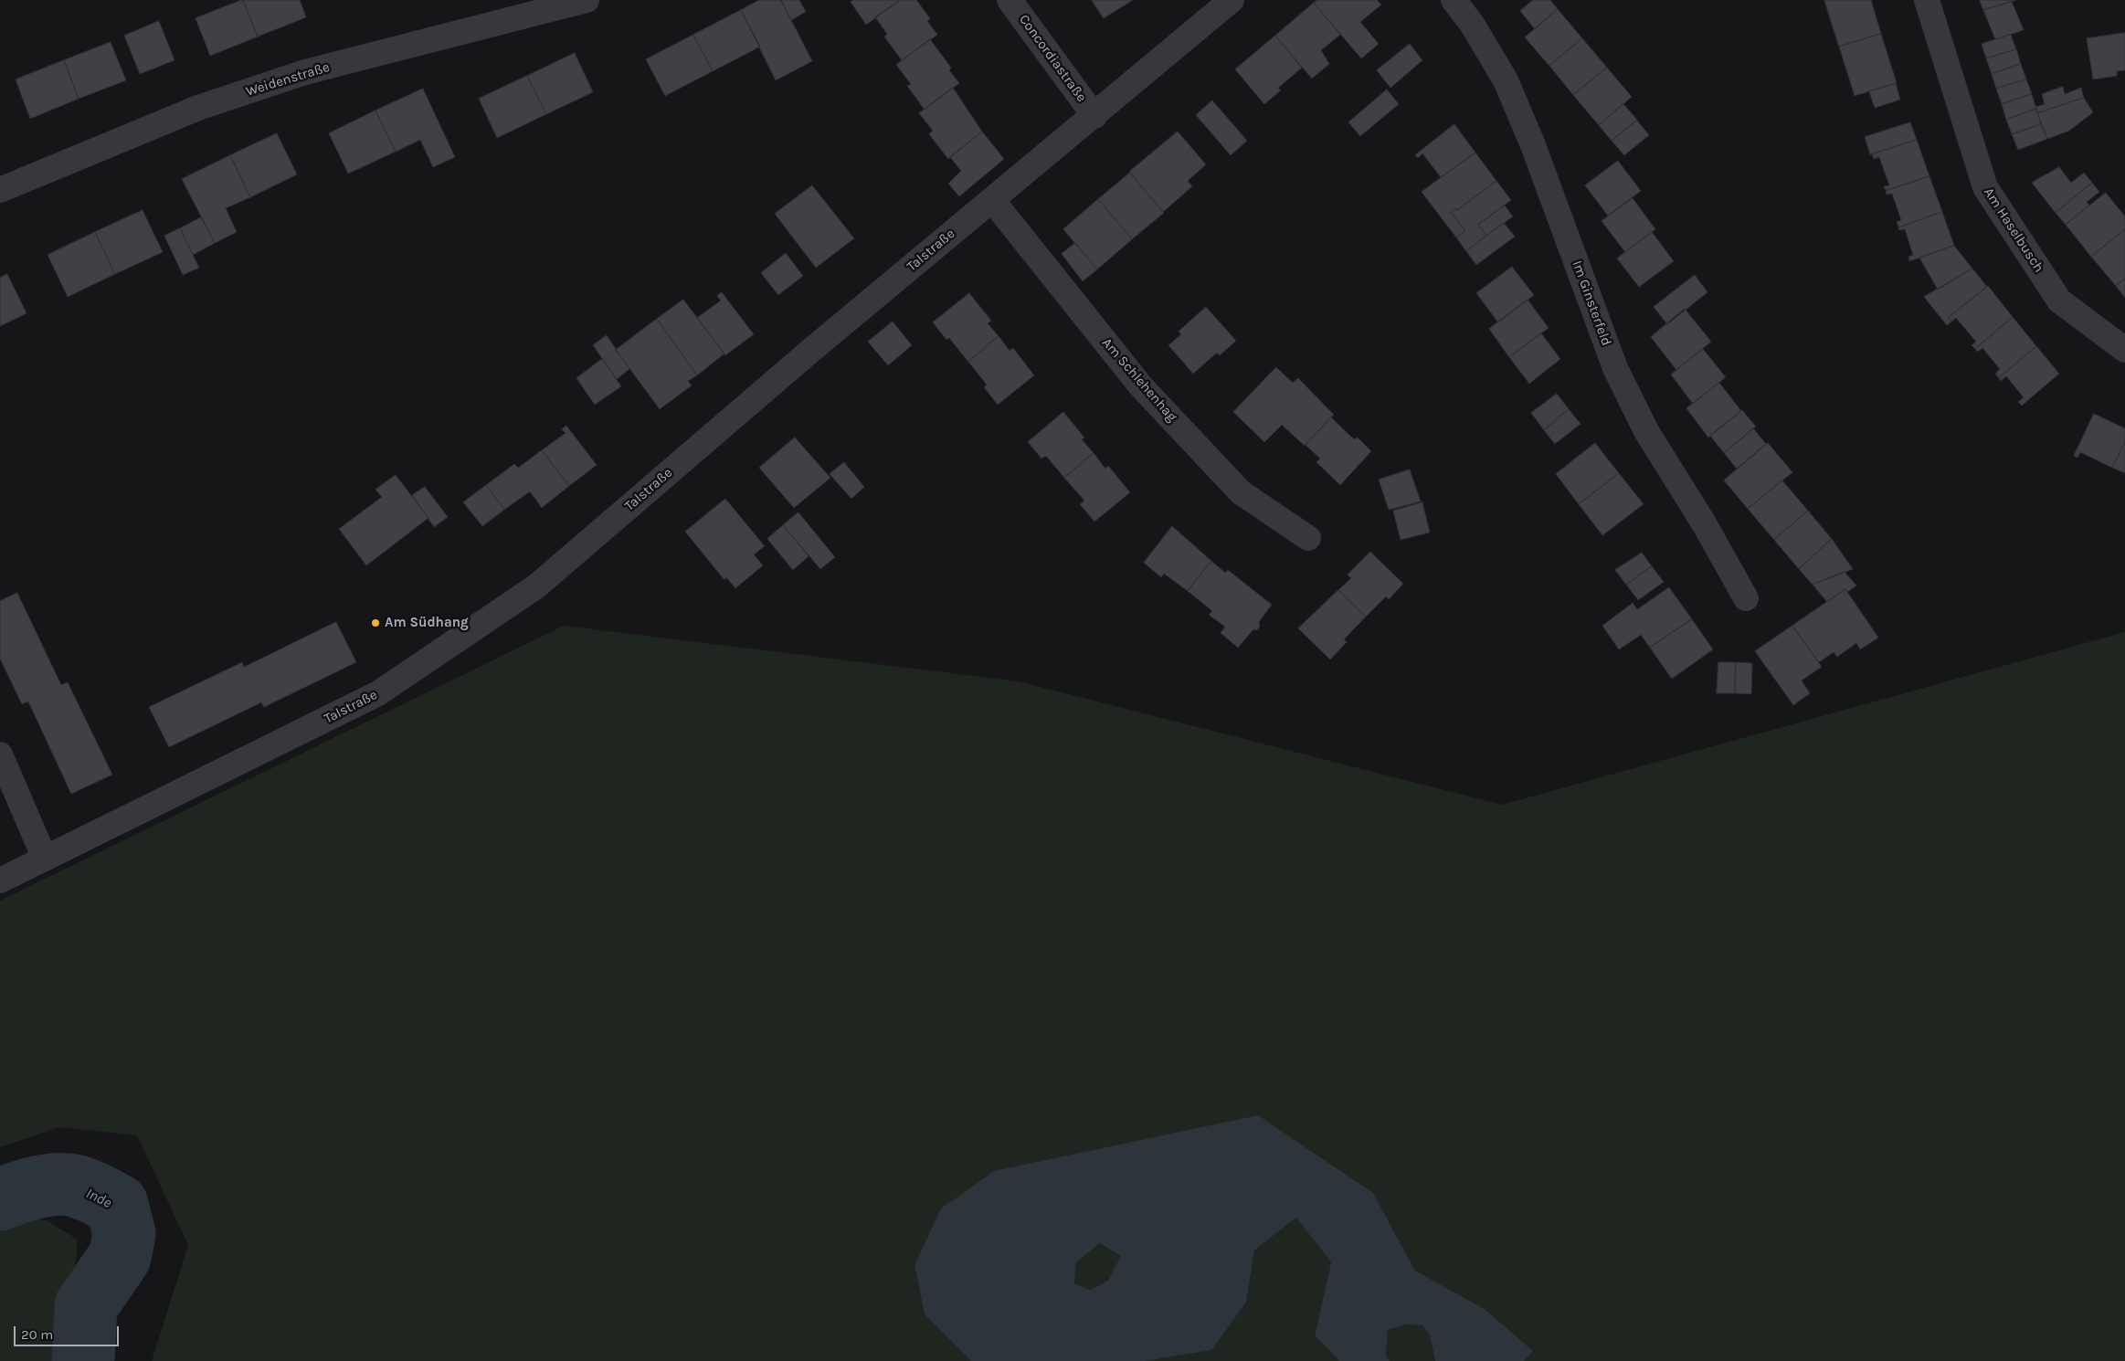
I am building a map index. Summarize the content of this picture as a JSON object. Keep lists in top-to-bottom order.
{
  "streets": {
    "street": [
      "Concordiastraße",
      "Weidenstraße",
      "Am Haselbusch",
      "Talstraße",
      "Im Ginsterfeld",
      "Am Schlehenhag"
    ]
  },
  "crossings": [
    ["Concordiastraße", "Talstraße"],
    ["Talstraße", "Am Schlehenhag"]
  ],
  "water": ["Inde"],
  "places": ["Am Südhang"],
  "scale_bar": "20 m"
}
